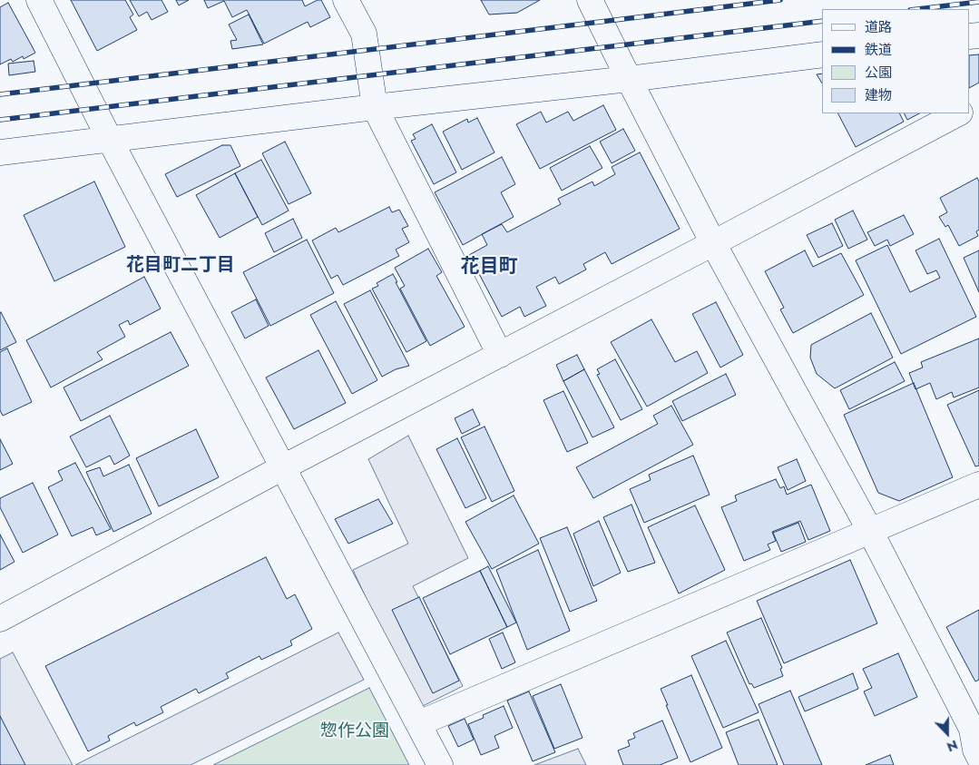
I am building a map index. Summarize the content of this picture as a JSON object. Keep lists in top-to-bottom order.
{
  "districts": ["花目町二丁目", "花目町"],
  "parks": ["惣作公園"],
  "legend": [
    "道路",
    "鉄道",
    "公園",
    "建物"
  ],
  "north": "bottom"
}
